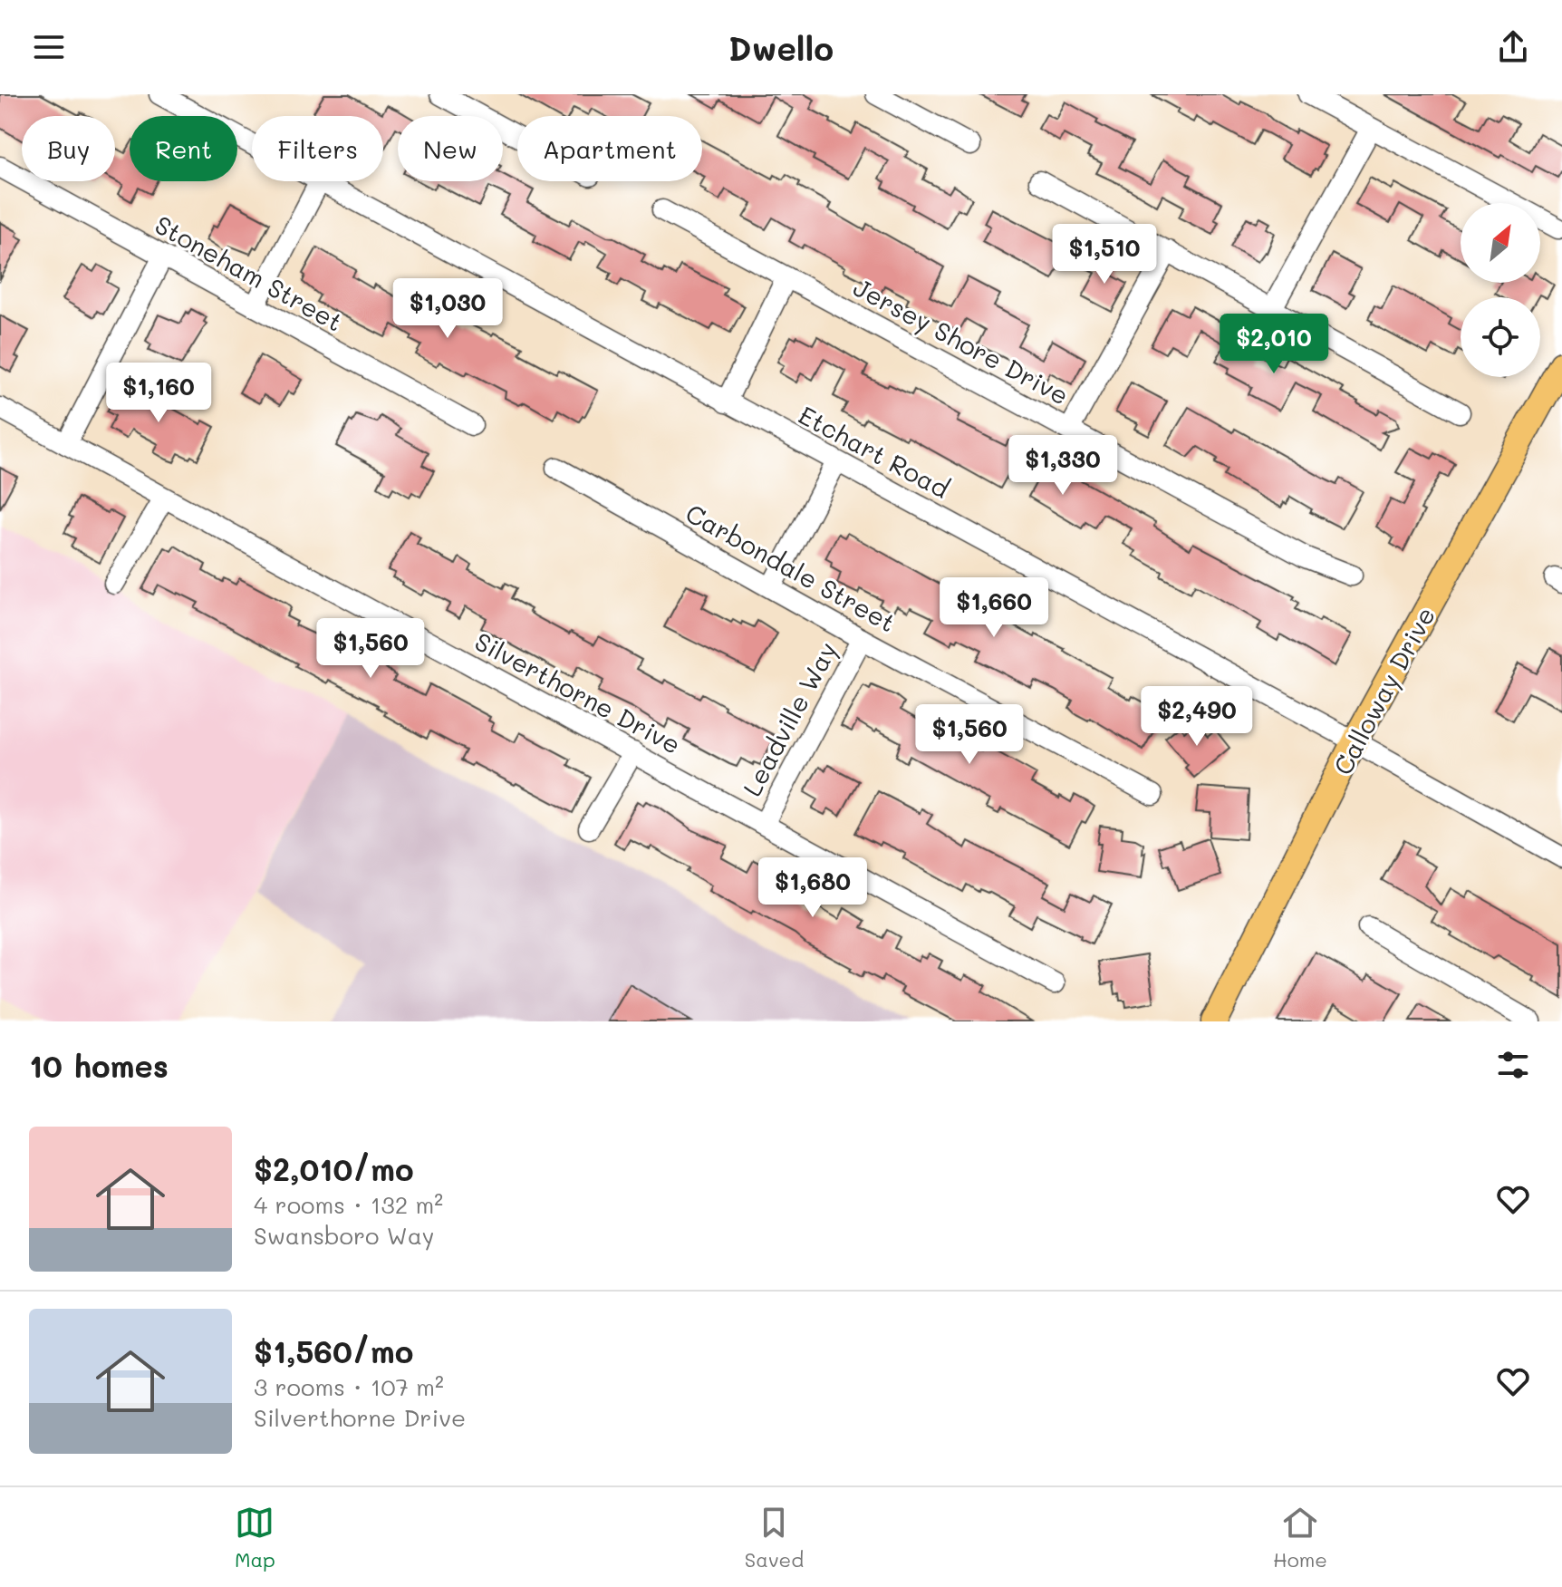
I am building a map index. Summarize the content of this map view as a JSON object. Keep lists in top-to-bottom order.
{
  "streets": {
    "main road": ["Calloway Drive"],
    "street": [
      "Stoneham Street",
      "Jersey Shore Drive",
      "Etchart Road",
      "Carbondale Street",
      "Silverthorne Drive",
      "Leadville Way"
    ]
  },
  "crossings": [
    ["Etchart Road", "Calloway Drive"],
    ["Carbondale Street", "Leadville Way"],
    ["Silverthorne Drive", "Leadville Way"]
  ],
  "north": "top right",
  "page": {
    "header": "Dwello",
    "chip": [
      "Buy",
      "Rent",
      "Filters",
      "New",
      "Apartment"
    ],
    "price": [
      "$1,510",
      "$1,030",
      "$2,010",
      "$1,160",
      "$1,330",
      "$1,660",
      "$1,560",
      "$2,490",
      "$1,560",
      "$1,680"
    ],
    "heading": "10 homes",
    "list": [
      {
        "name": "$2,010/mo",
        "note": "4 rooms · 132 m² · Swansboro Way"
      },
      {
        "name": "$1,560/mo",
        "note": "3 rooms · 107 m² · Silverthorne Drive"
      }
    ],
    "tabs": ["Map", "Saved", "Home"]
  }
}
